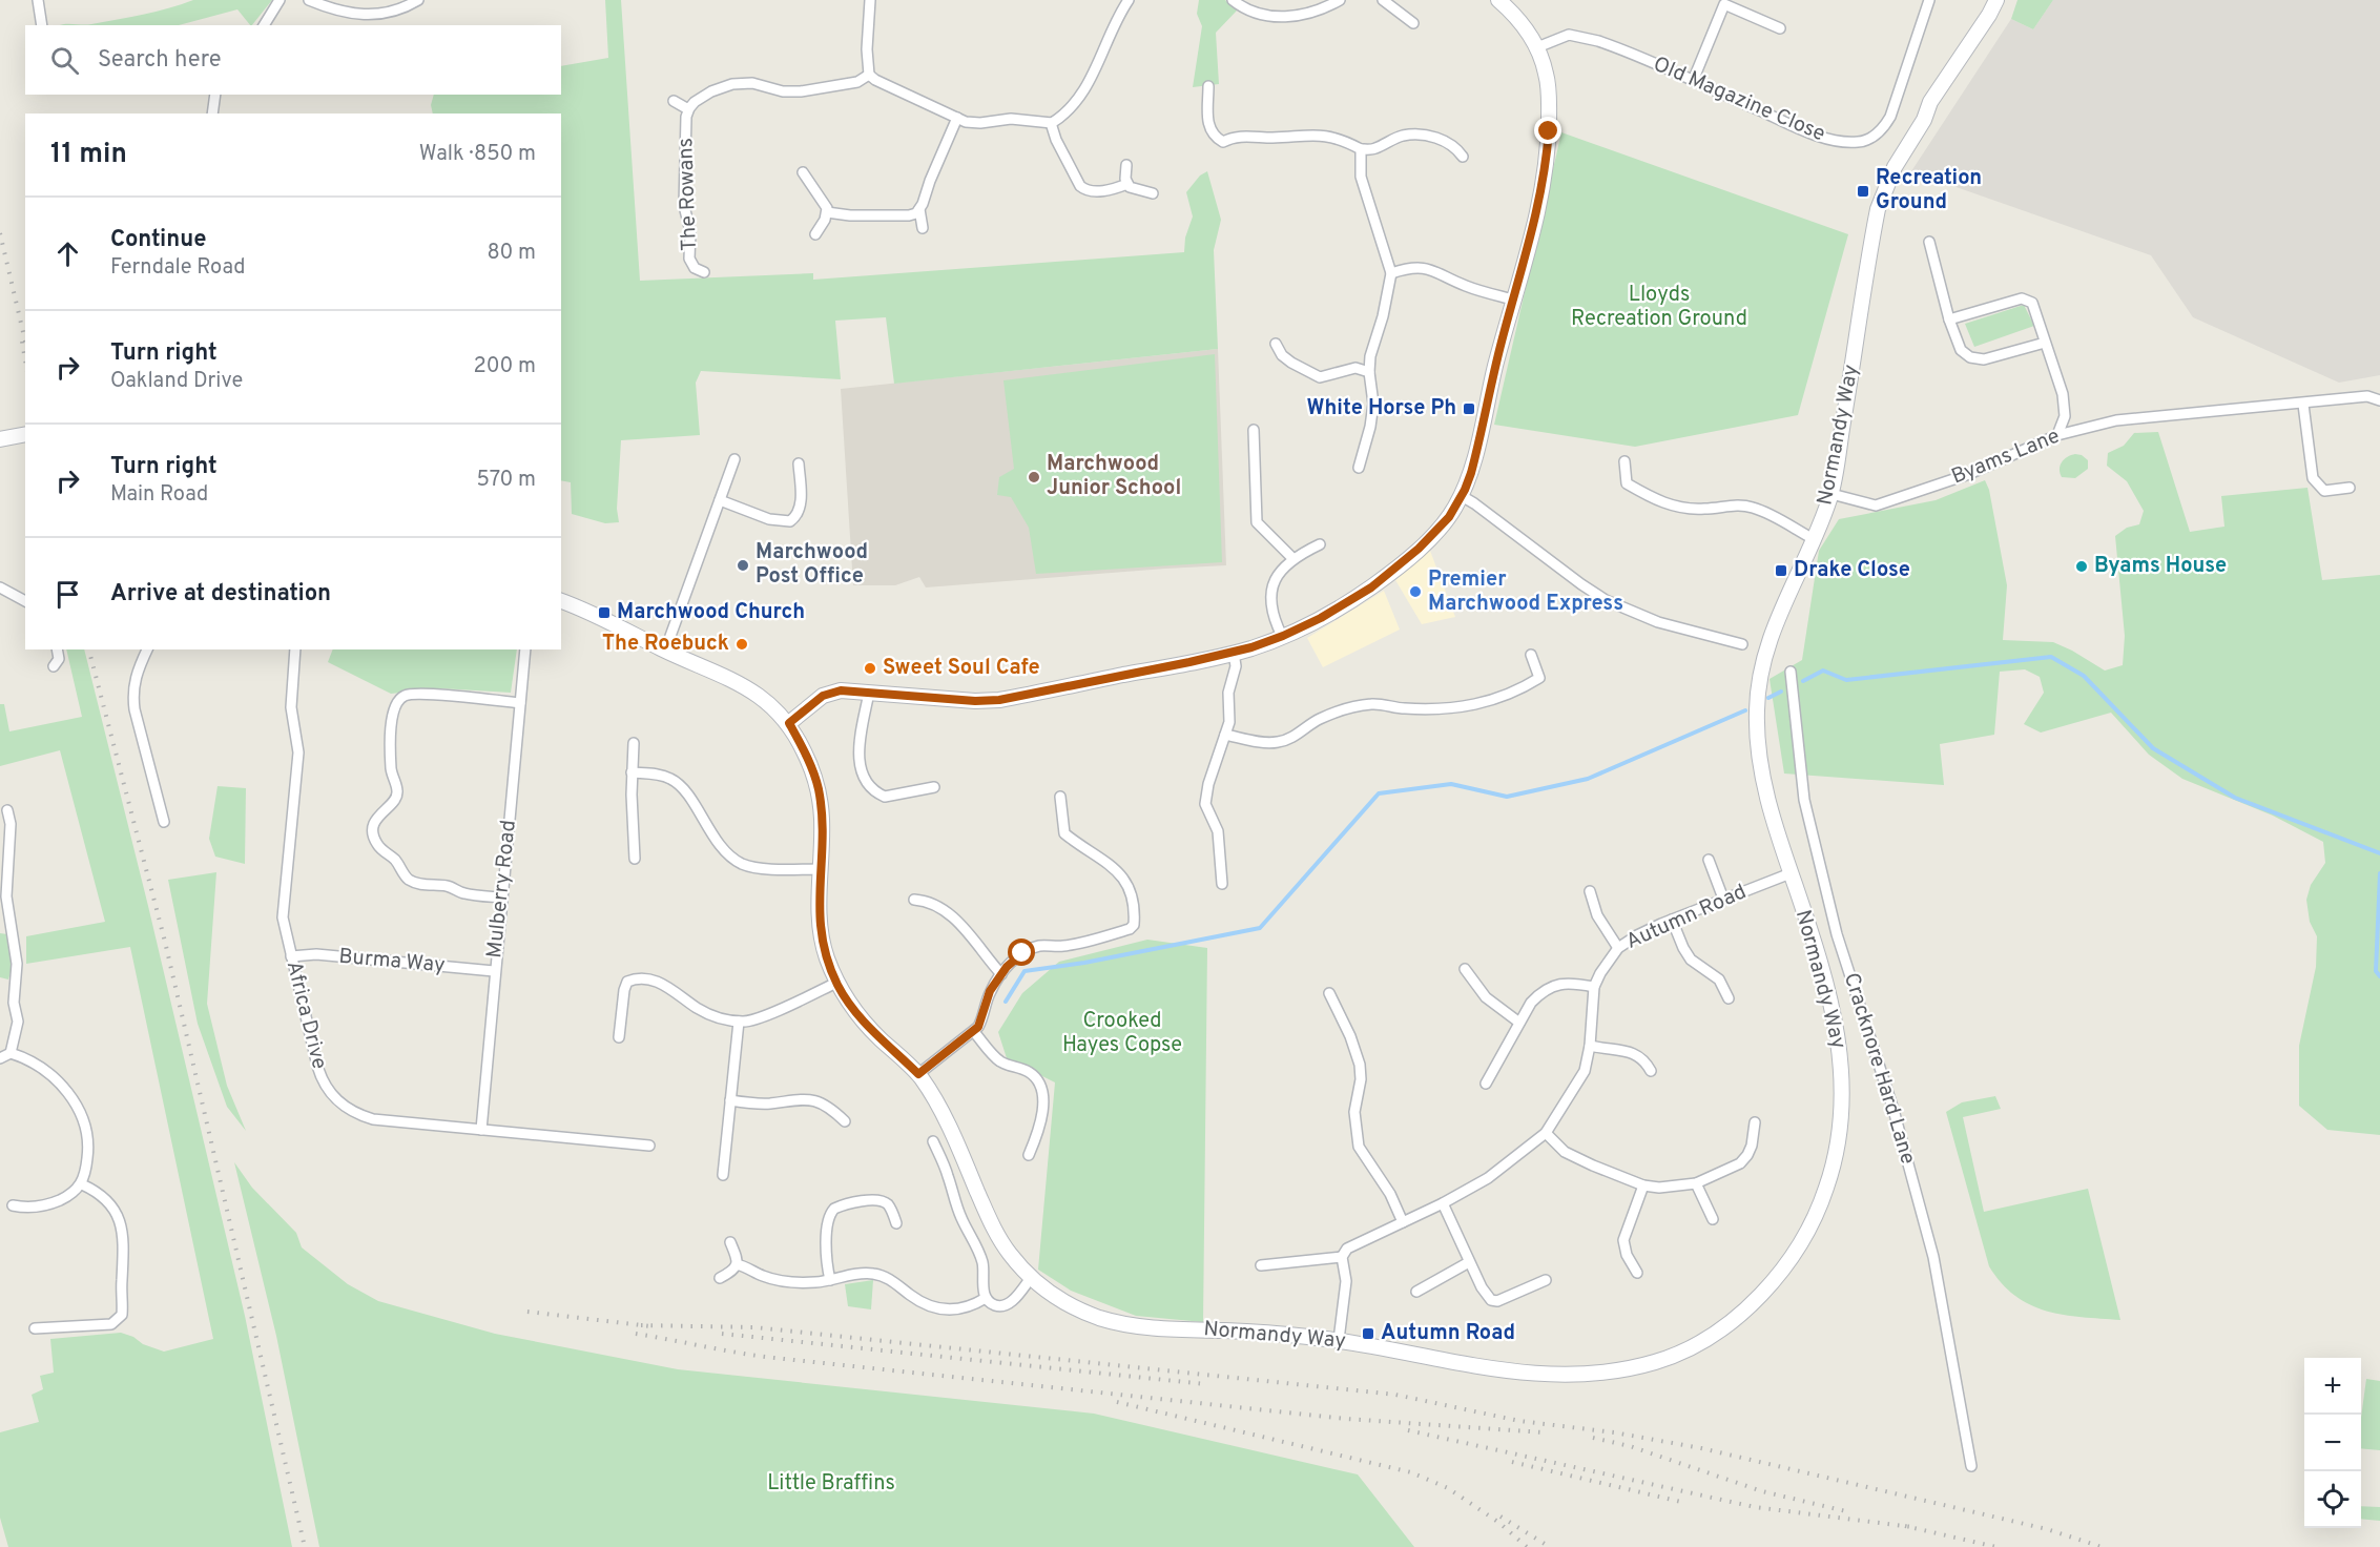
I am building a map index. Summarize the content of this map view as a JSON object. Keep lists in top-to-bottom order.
{
  "streets": {
    "street": [
      "Old Magazine Close",
      "The Rowans",
      "Normandy Way",
      "Byams Lane",
      "Mulberry Road",
      "Autumn Road",
      "Burma Way",
      "Africa Drive",
      "Cracknore Hard Lane"
    ]
  },
  "crossings": [
    ["Normandy Way", "Byams Lane"],
    ["Normandy Way", "Autumn Road"],
    ["Mulberry Road", "Burma Way"],
    ["Mulberry Road", "Africa Drive"],
    ["Burma Way", "Africa Drive"]
  ],
  "parks": ["Lloyds Recreation Ground", "Crooked Hayes Copse", "Little Braffins"],
  "places": {
    "transit": [
      "Recreation Ground",
      "White Horse Ph",
      "Drake Close",
      "Marchwood Church",
      "Autumn Road"
    ],
    "other": [
      "Marchwood Junior School",
      "Marchwood Post Office",
      "Byams House",
      "Premier Marchwood Express",
      "The Roebuck",
      "Sweet Soul Cafe"
    ]
  },
  "page": {
    "search": "Search here",
    "heading": ["11 min", "Walk · 850 m"],
    "list": [
      ["Continue", "Ferndale Road", "80 m"],
      ["Turn right", "Oakland Drive", "200 m"],
      ["Turn right", "Main Road", "570 m"],
      "Arrive at destination"
    ],
    "map_buttons": ["+", "−"]
  }
}
